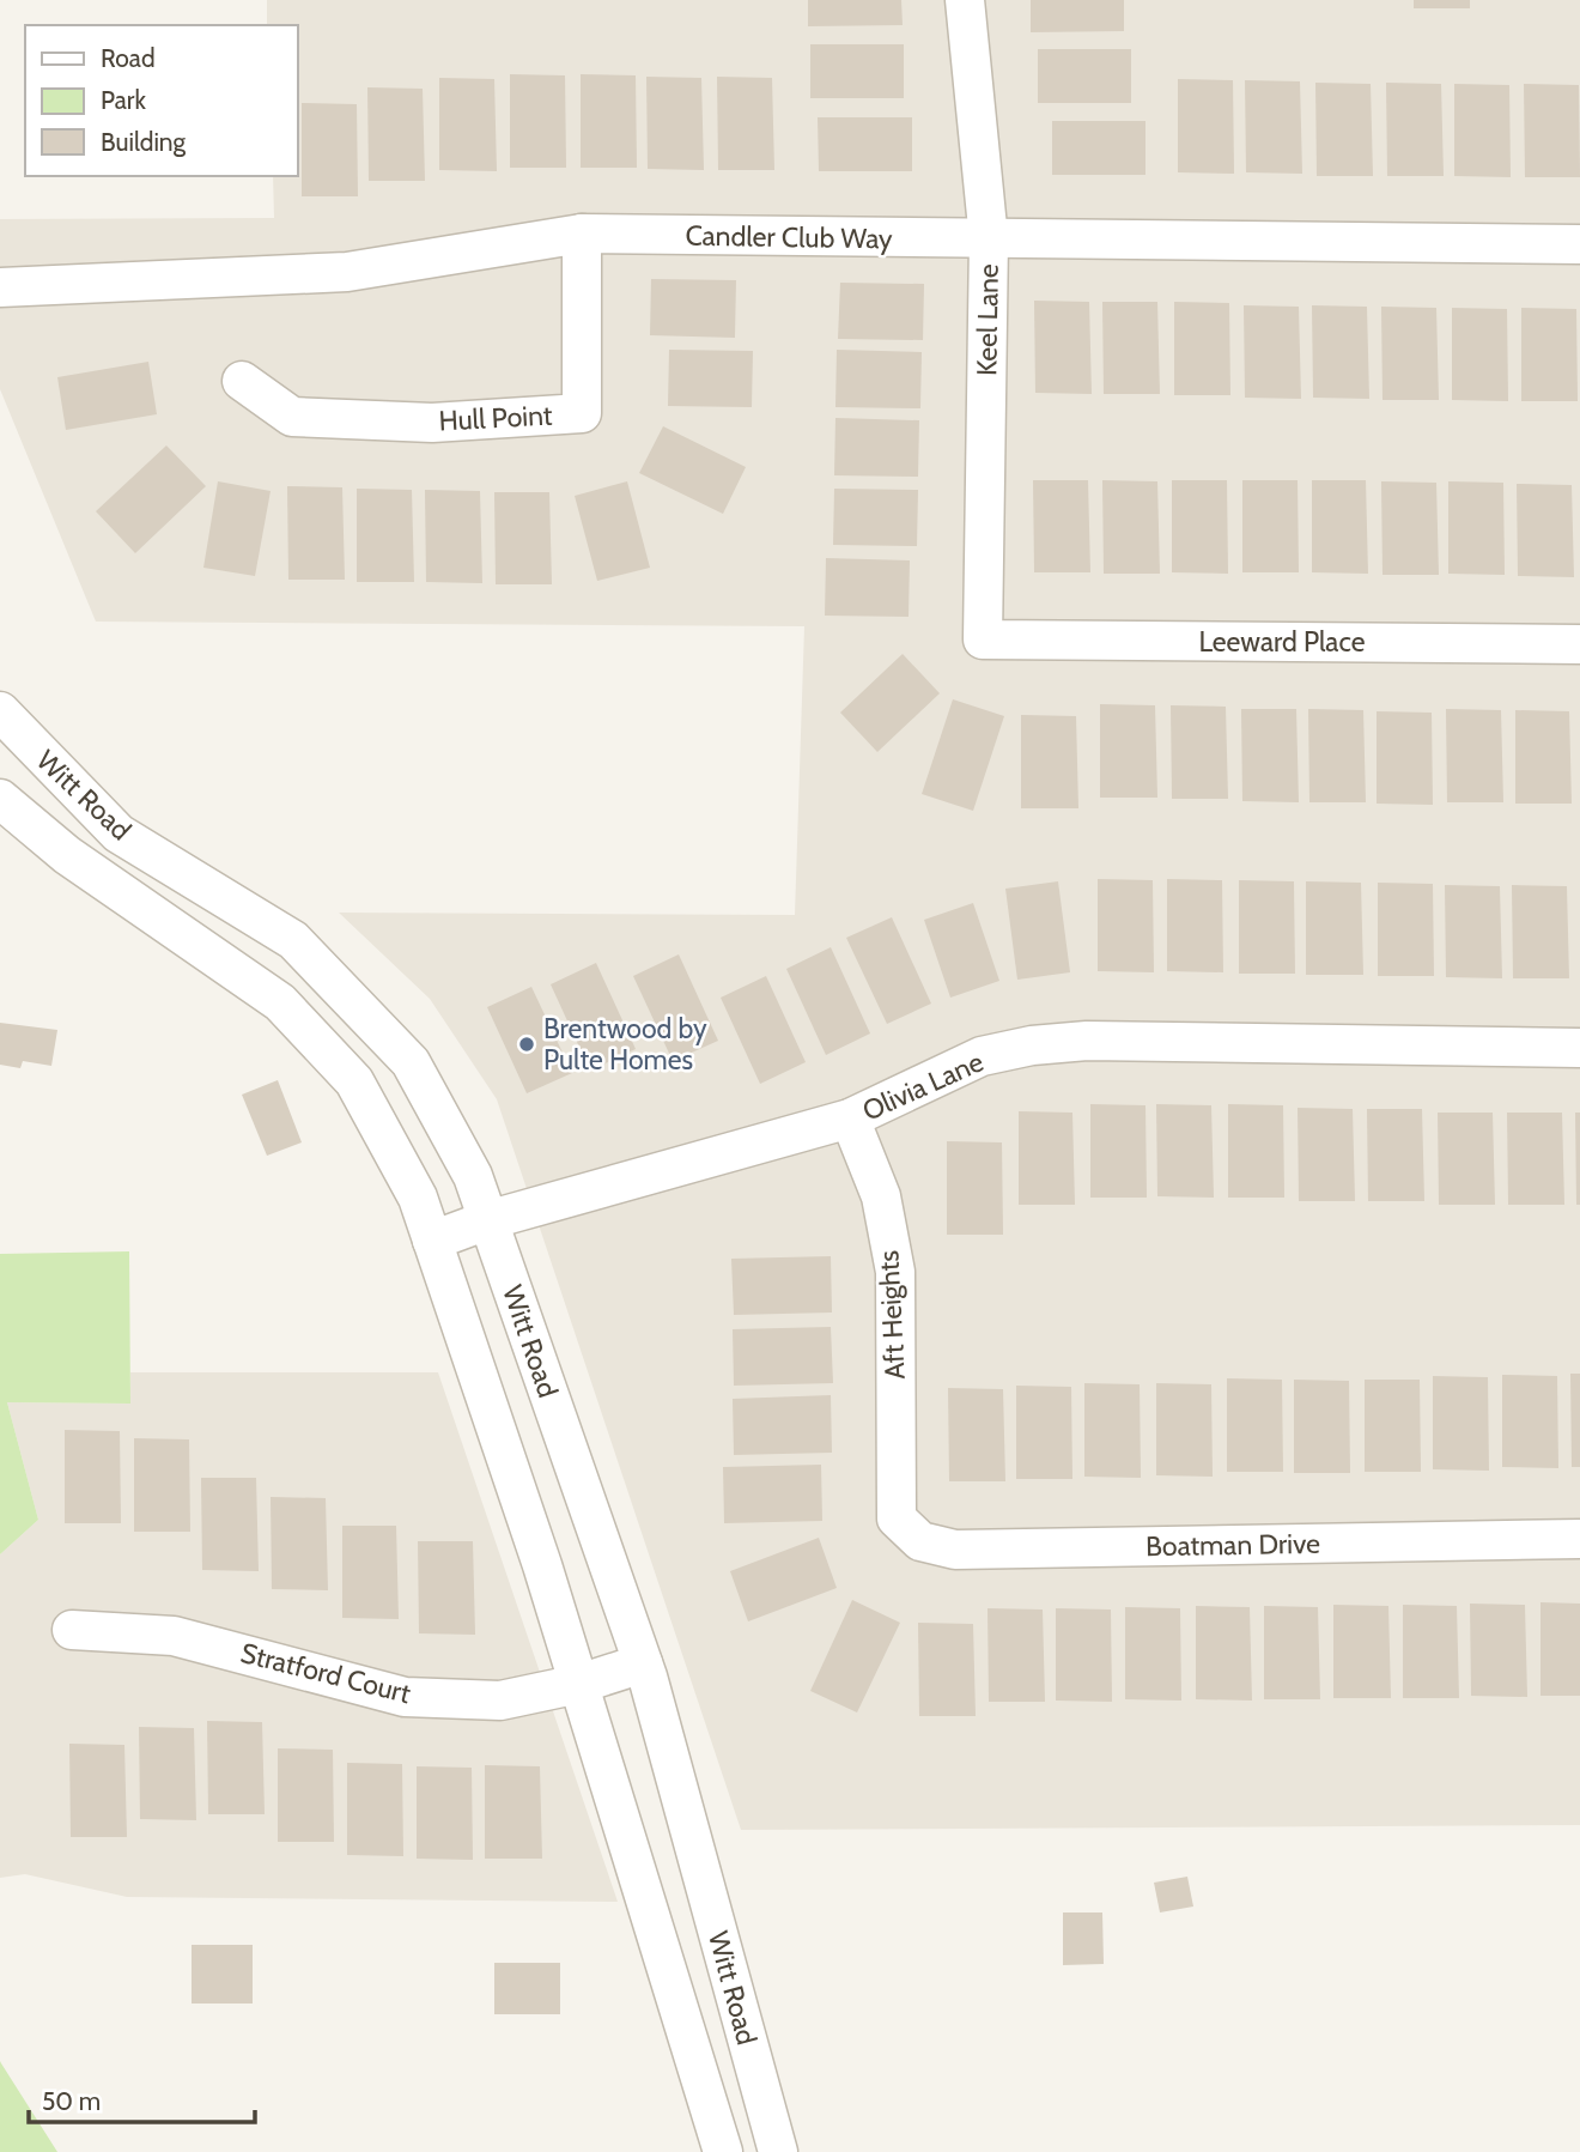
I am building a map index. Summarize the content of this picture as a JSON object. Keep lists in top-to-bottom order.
{
  "streets": {
    "street": [
      "Candler Club Way",
      "Keel Lane",
      "Hull Point",
      "Leeward Place",
      "Witt Road",
      "Olivia Lane",
      "Aft Heights",
      "Boatman Drive",
      "Stratford Court"
    ]
  },
  "crossings": [
    ["Candler Club Way", "Keel Lane"],
    ["Candler Club Way", "Hull Point"],
    ["Keel Lane", "Leeward Place"],
    ["Witt Road", "Olivia Lane"],
    ["Witt Road", "Stratford Court"],
    ["Olivia Lane", "Aft Heights"],
    ["Aft Heights", "Boatman Drive"]
  ],
  "places": ["Brentwood by Pulte Homes"],
  "legend": ["Road", "Park", "Building"],
  "scale_bar": "50 m"
}
